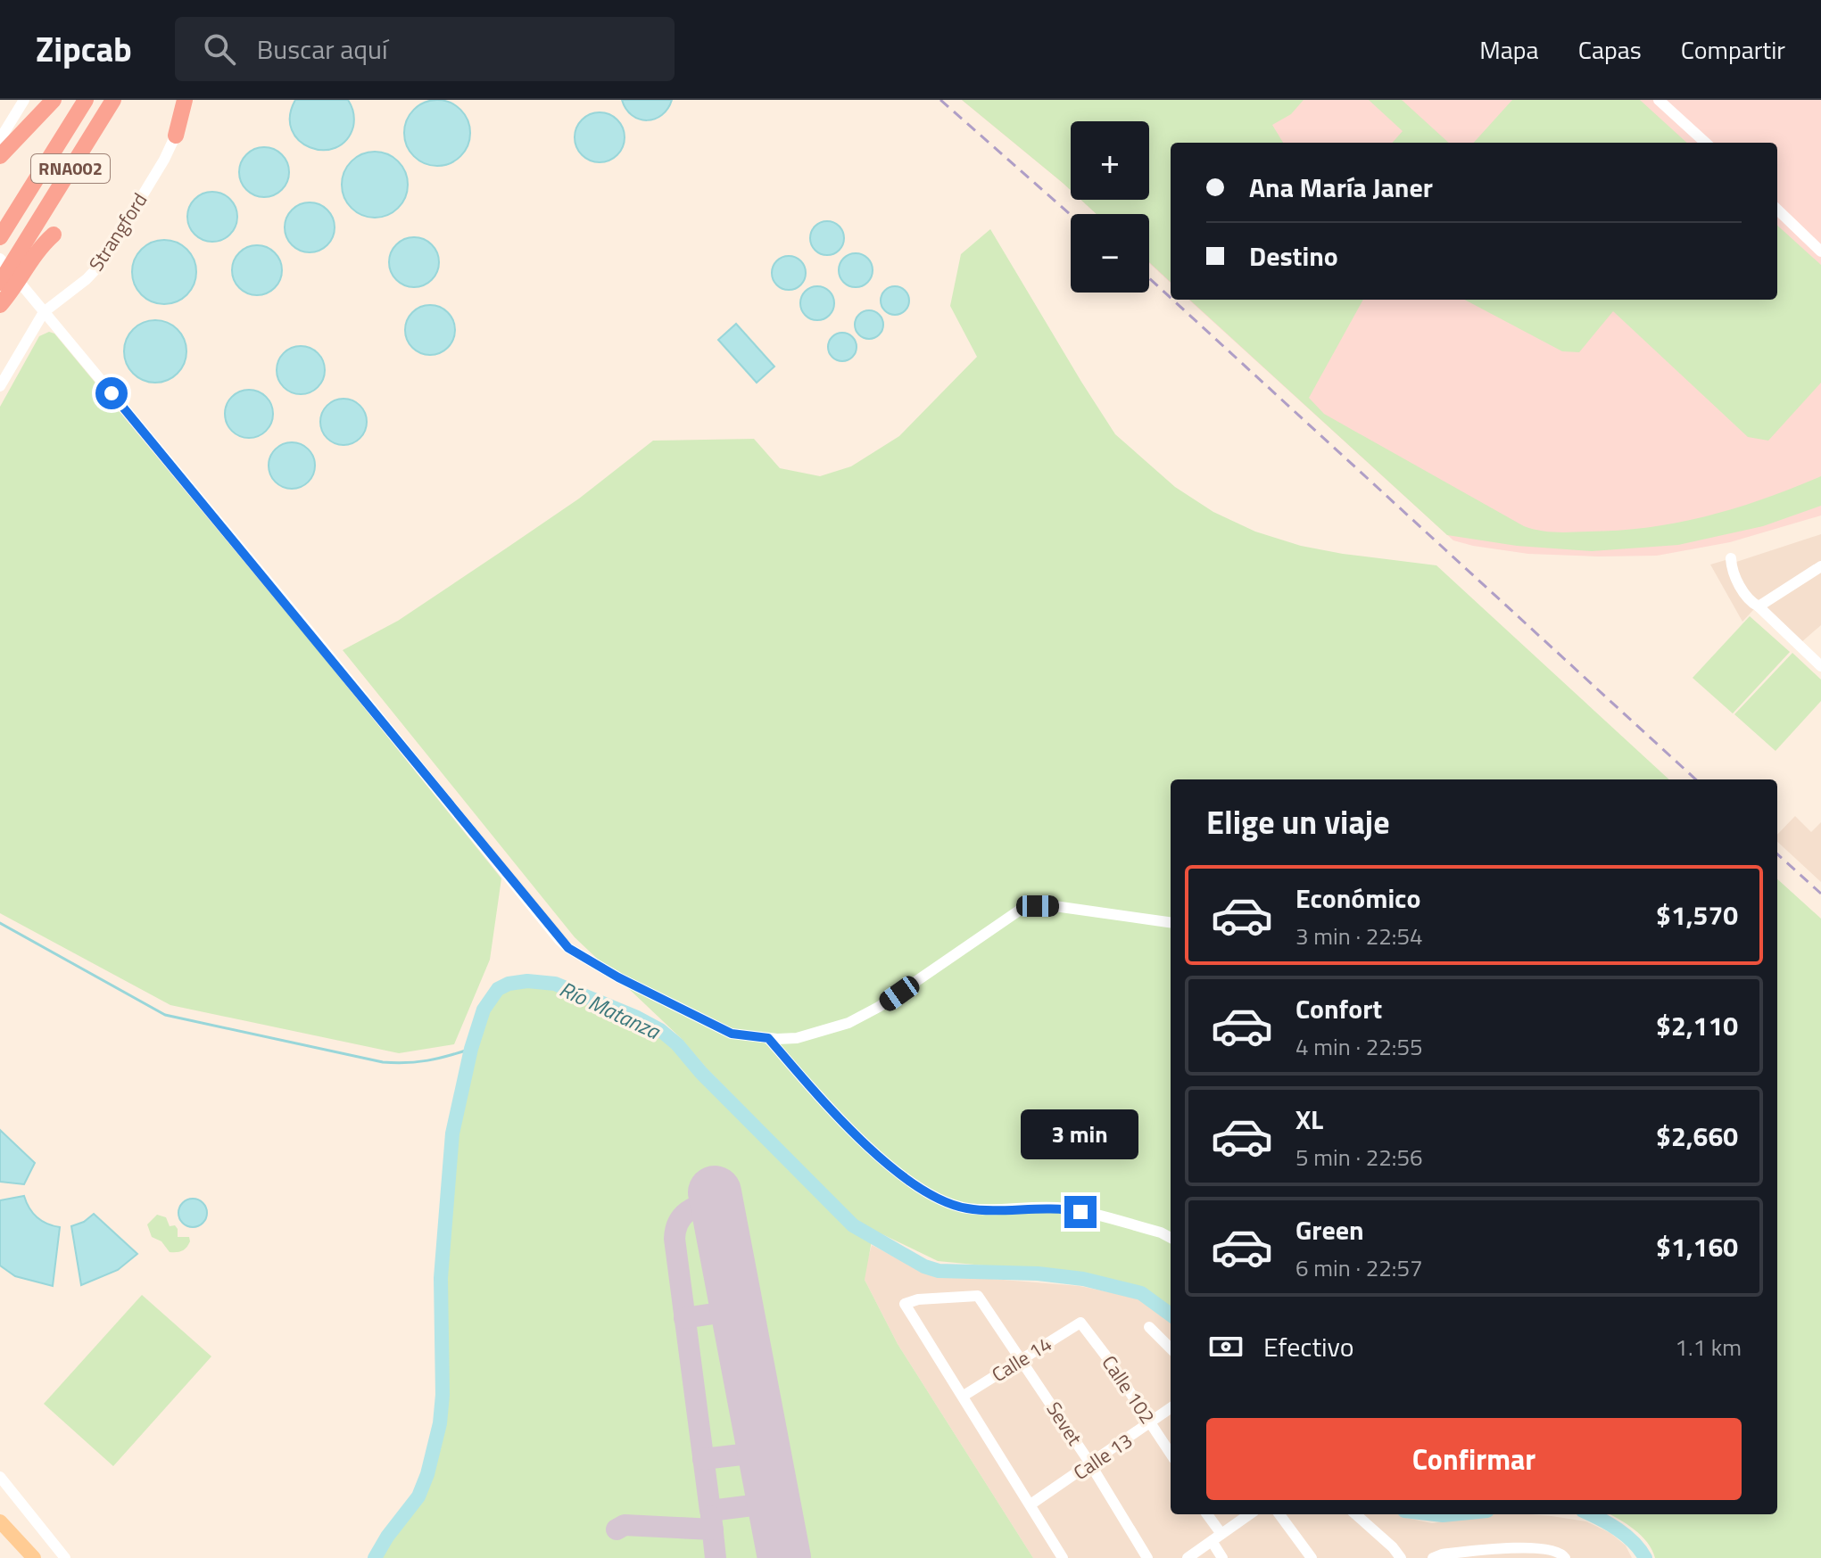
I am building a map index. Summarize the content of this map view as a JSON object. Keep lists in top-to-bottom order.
{
  "streets": {
    "highway": ["RNA002"],
    "street": [
      "Strangford",
      "Calle 14",
      "Calle 102",
      "Sevet",
      "Calle 13"
    ]
  },
  "crossings": [
    ["Calle 14", "Calle 102"],
    ["Calle 14", "Sevet"],
    ["Calle 102", "Calle 13"],
    ["Sevet", "Calle 13"]
  ],
  "water": ["Río Matanza"],
  "page": {
    "header": "Zipcab",
    "search": "Buscar aquí",
    "nav": ["Mapa", "Capas", "Compartir"],
    "map_buttons": ["+", "−"],
    "banner": ["Ana María Janer", "Destino"],
    "heading": "Elige un viaje",
    "list": [
      {
        "name": "Económico",
        "note": "3 min · 22:54",
        "value": "$1,570"
      },
      {
        "name": "Confort",
        "note": "4 min · 22:55",
        "value": "$2,110"
      },
      {
        "name": "XL",
        "note": "5 min · 22:56",
        "value": "$2,660"
      },
      {
        "name": "Green",
        "note": "6 min · 22:57",
        "value": "$1,160"
      }
    ],
    "bubble": "3 min",
    "pay": ["Efectivo", "1.1 km"],
    "buttons": "Confirmar"
  }
}
